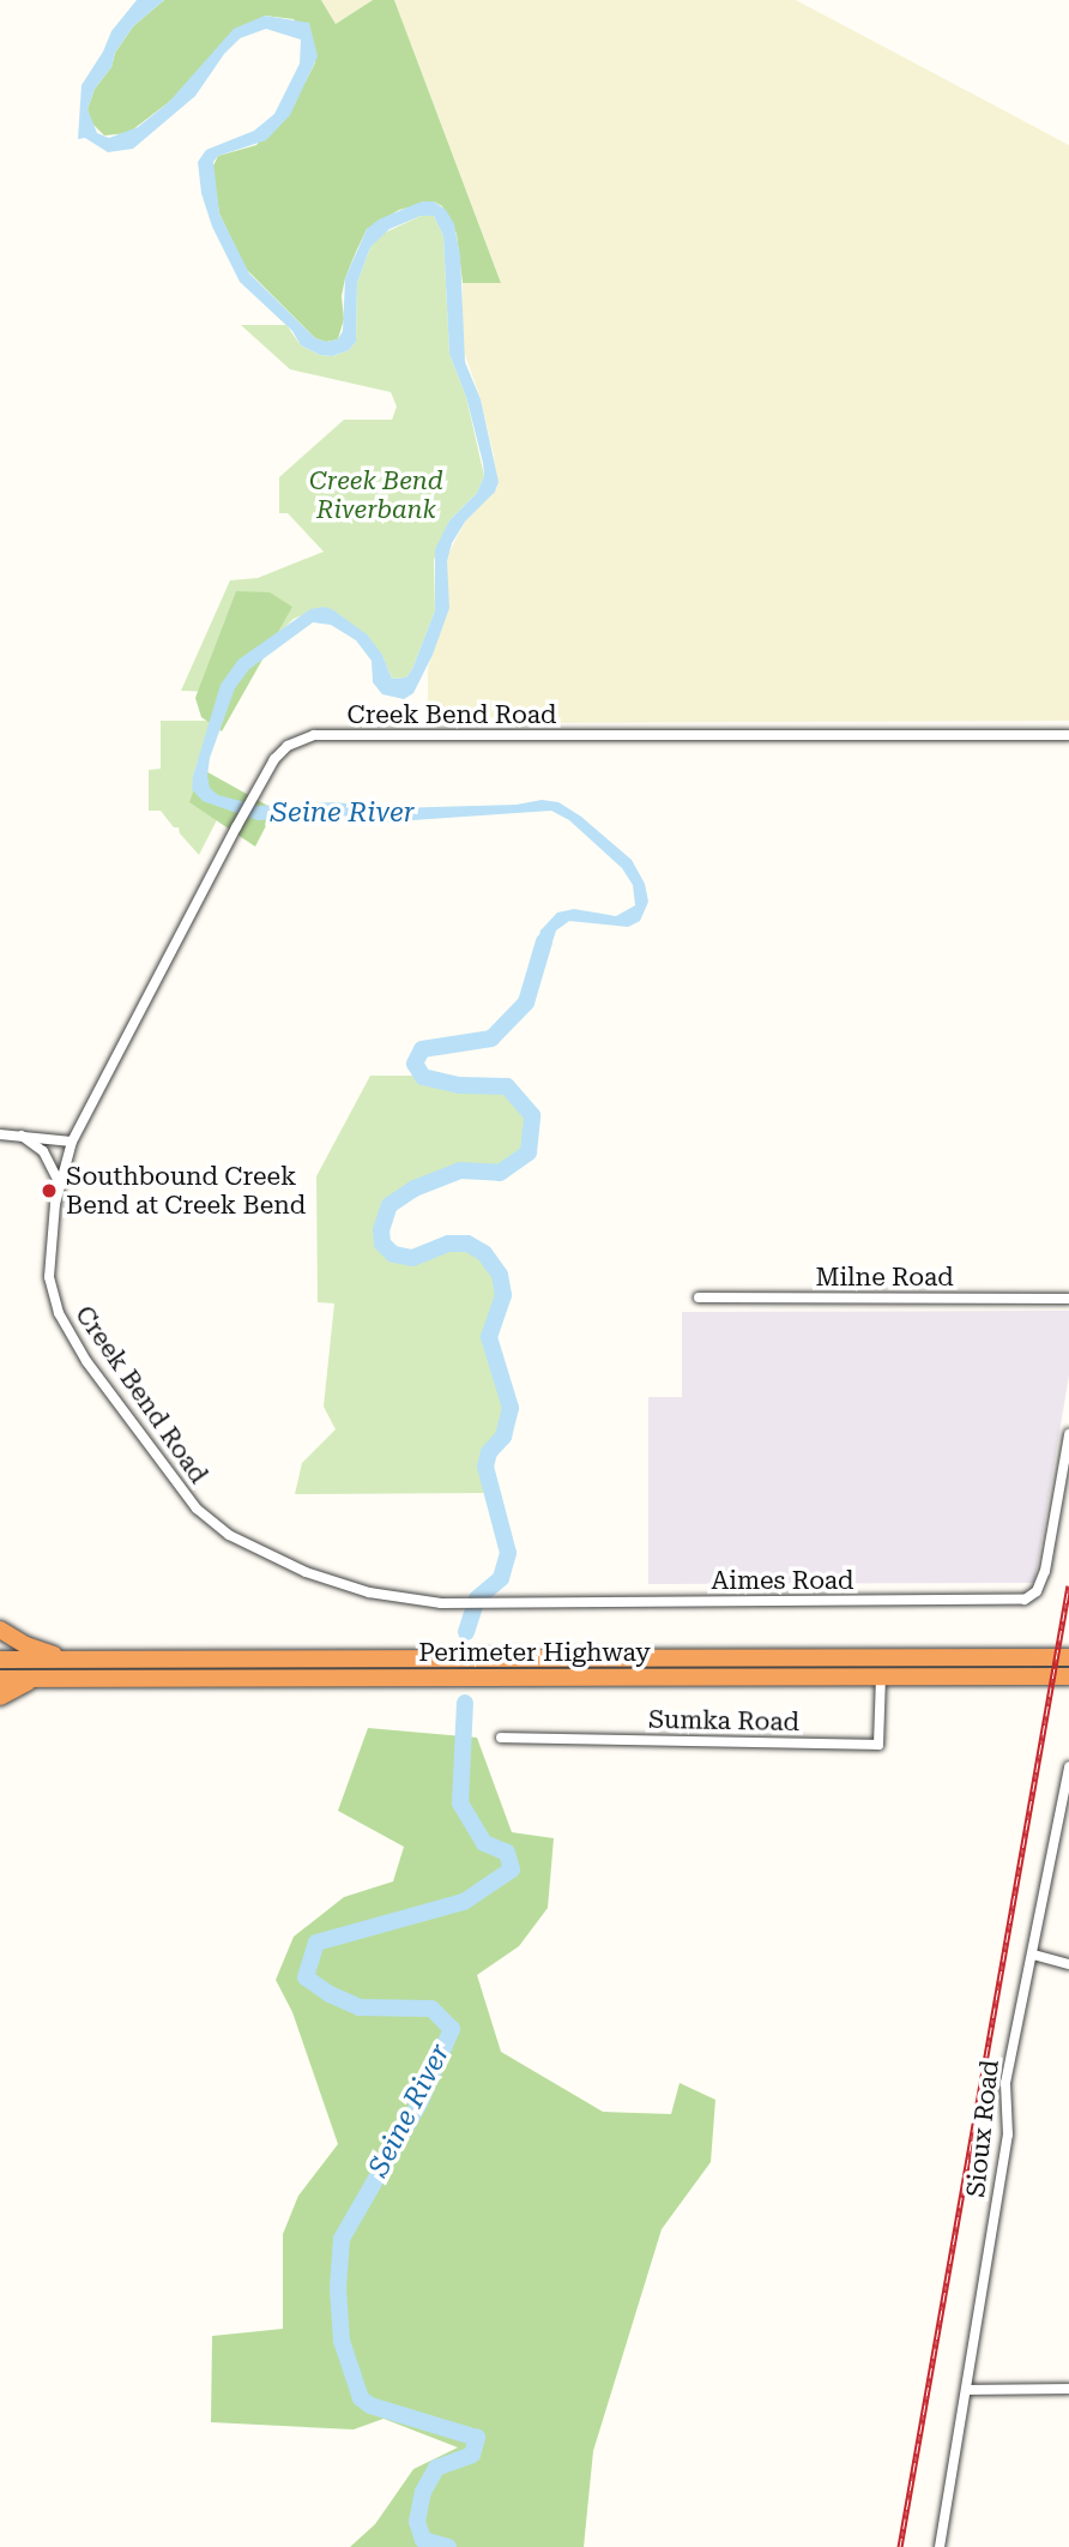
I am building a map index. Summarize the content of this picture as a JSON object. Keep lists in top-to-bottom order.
{
  "streets": {
    "highway": ["Perimeter Highway"],
    "street": [
      "Creek Bend Road",
      "Milne Road",
      "Aimes Road",
      "Sumka Road",
      "Sioux Road"
    ]
  },
  "crossings": [
    ["Creek Bend Road", "Aimes Road"],
    ["Perimeter Highway", "Sumka Road"]
  ],
  "water": ["Seine River"],
  "parks": ["Creek Bend Riverbank"],
  "places": ["Southbound Creek Bend at Creek Bend"]
}
